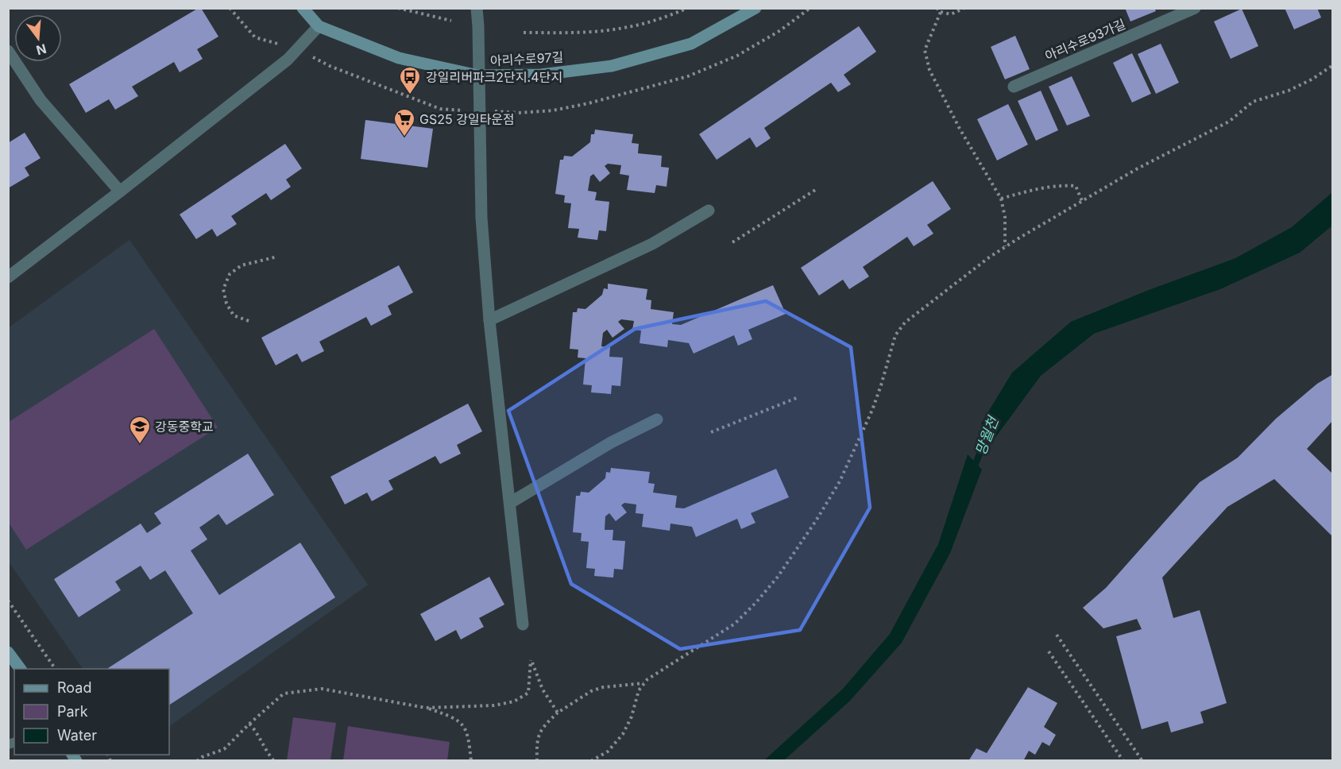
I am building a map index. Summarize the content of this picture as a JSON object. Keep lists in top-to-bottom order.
{
  "streets": {
    "street": ["아리수로93가길", "아리수로97길"]
  },
  "water": ["망월천"],
  "places": {
    "bus stop": ["강일리버파크2단지.4단지"],
    "supermarket": ["GS25 강일타운점"],
    "school or university": ["강동중학교"]
  },
  "legend": ["Road", "Park", "Water"],
  "north": "bottom"
}
